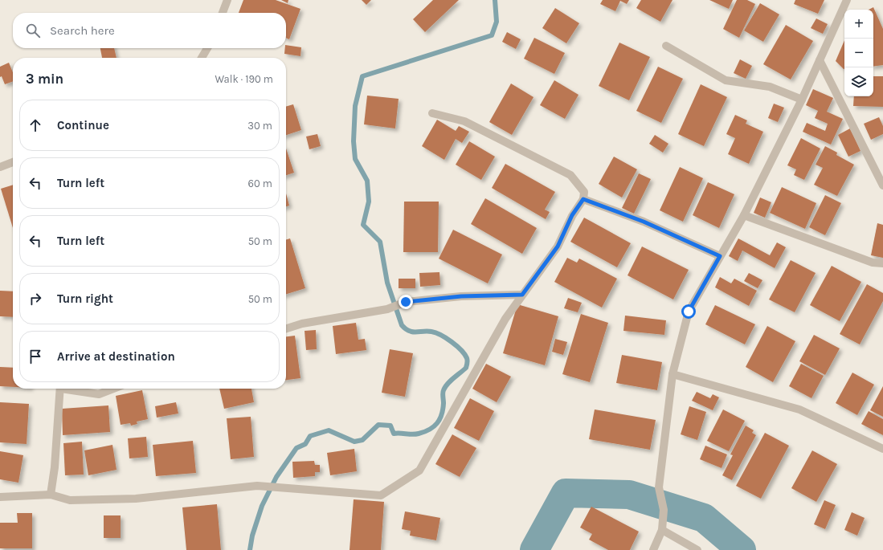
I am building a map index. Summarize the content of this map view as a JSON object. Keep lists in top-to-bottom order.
{
  "page": {
    "map_buttons": ["+", "−"],
    "search": "Search here",
    "heading": ["3 min", "Walk · 190 m"],
    "list": [
      ["Continue", "30 m"],
      ["Turn left", "60 m"],
      ["Turn left", "50 m"],
      ["Turn right", "50 m"],
      "Arrive at destination"
    ]
  }
}
